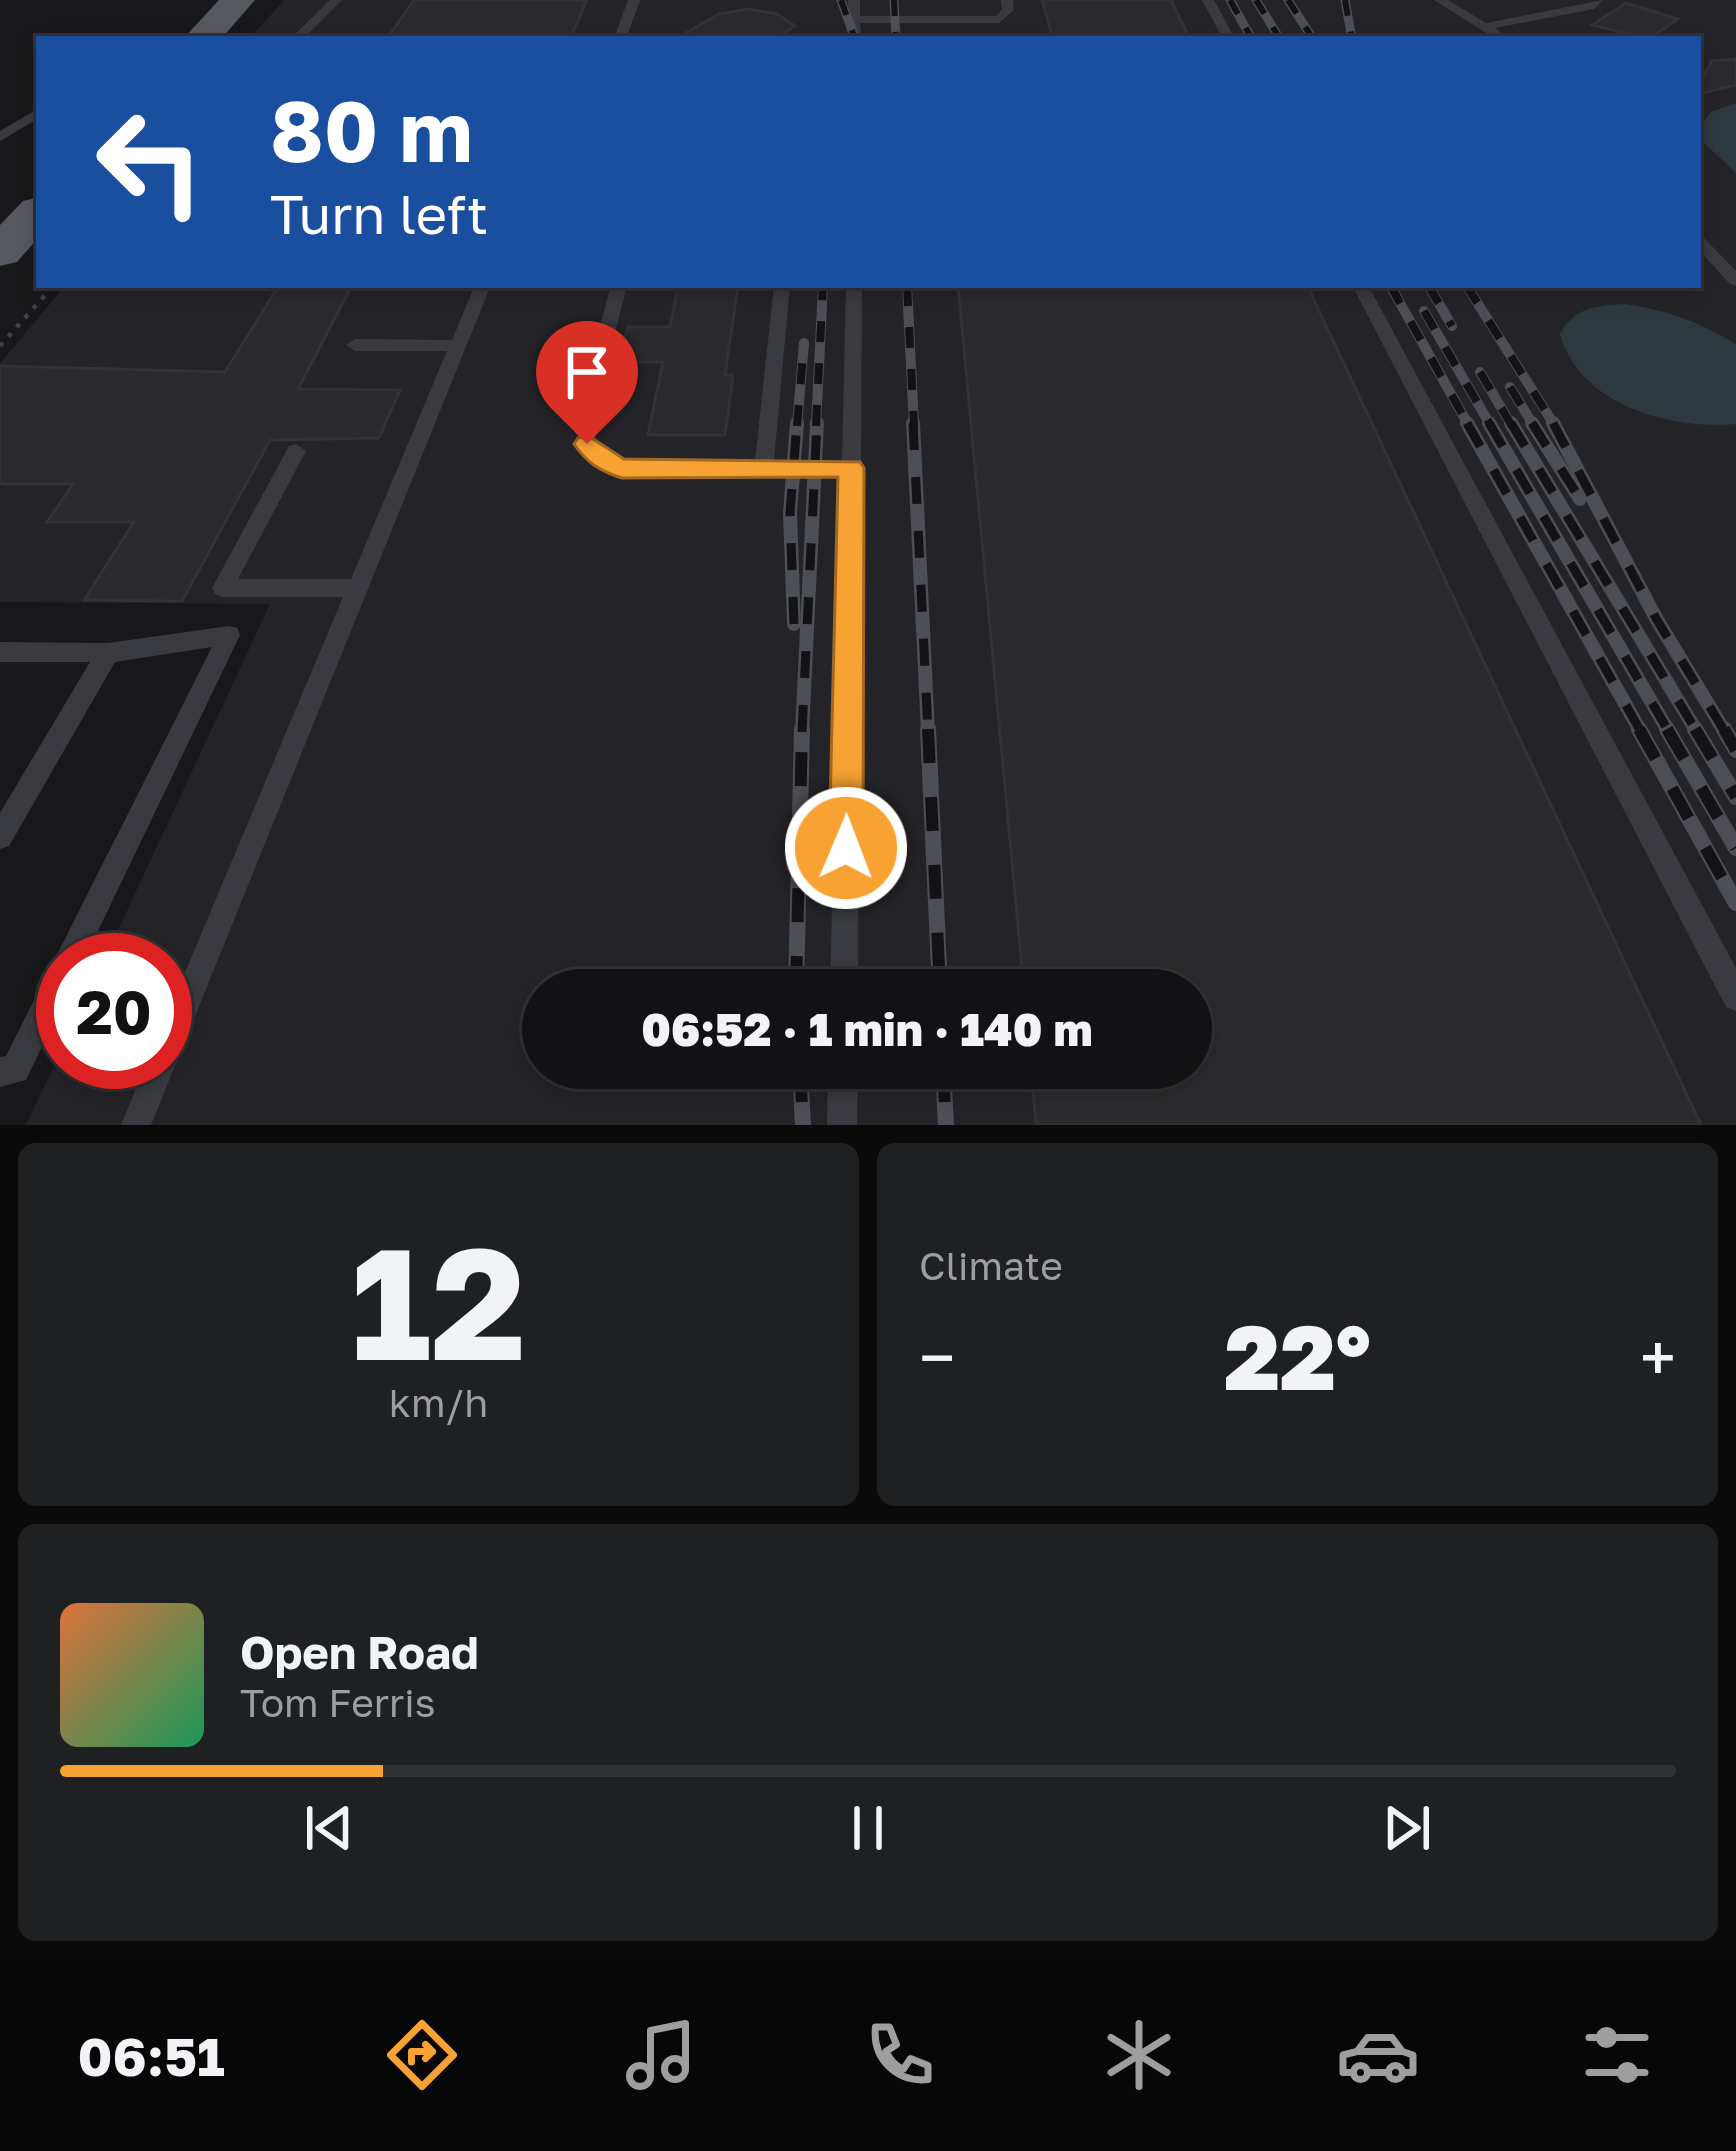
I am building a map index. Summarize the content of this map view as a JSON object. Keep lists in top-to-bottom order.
{
  "page": {
    "turn": ["80 m", "Turn left"],
    "limit": "20",
    "trip": "06:52 · 1 min · 140 m",
    "tile": [
      ["12", "km/h"],
      "Climate"
    ],
    "heat": ["−", "22°", "+"],
    "song": ["Open Road", "Tom Ferris"],
    "tabs": "06:51"
  }
}
